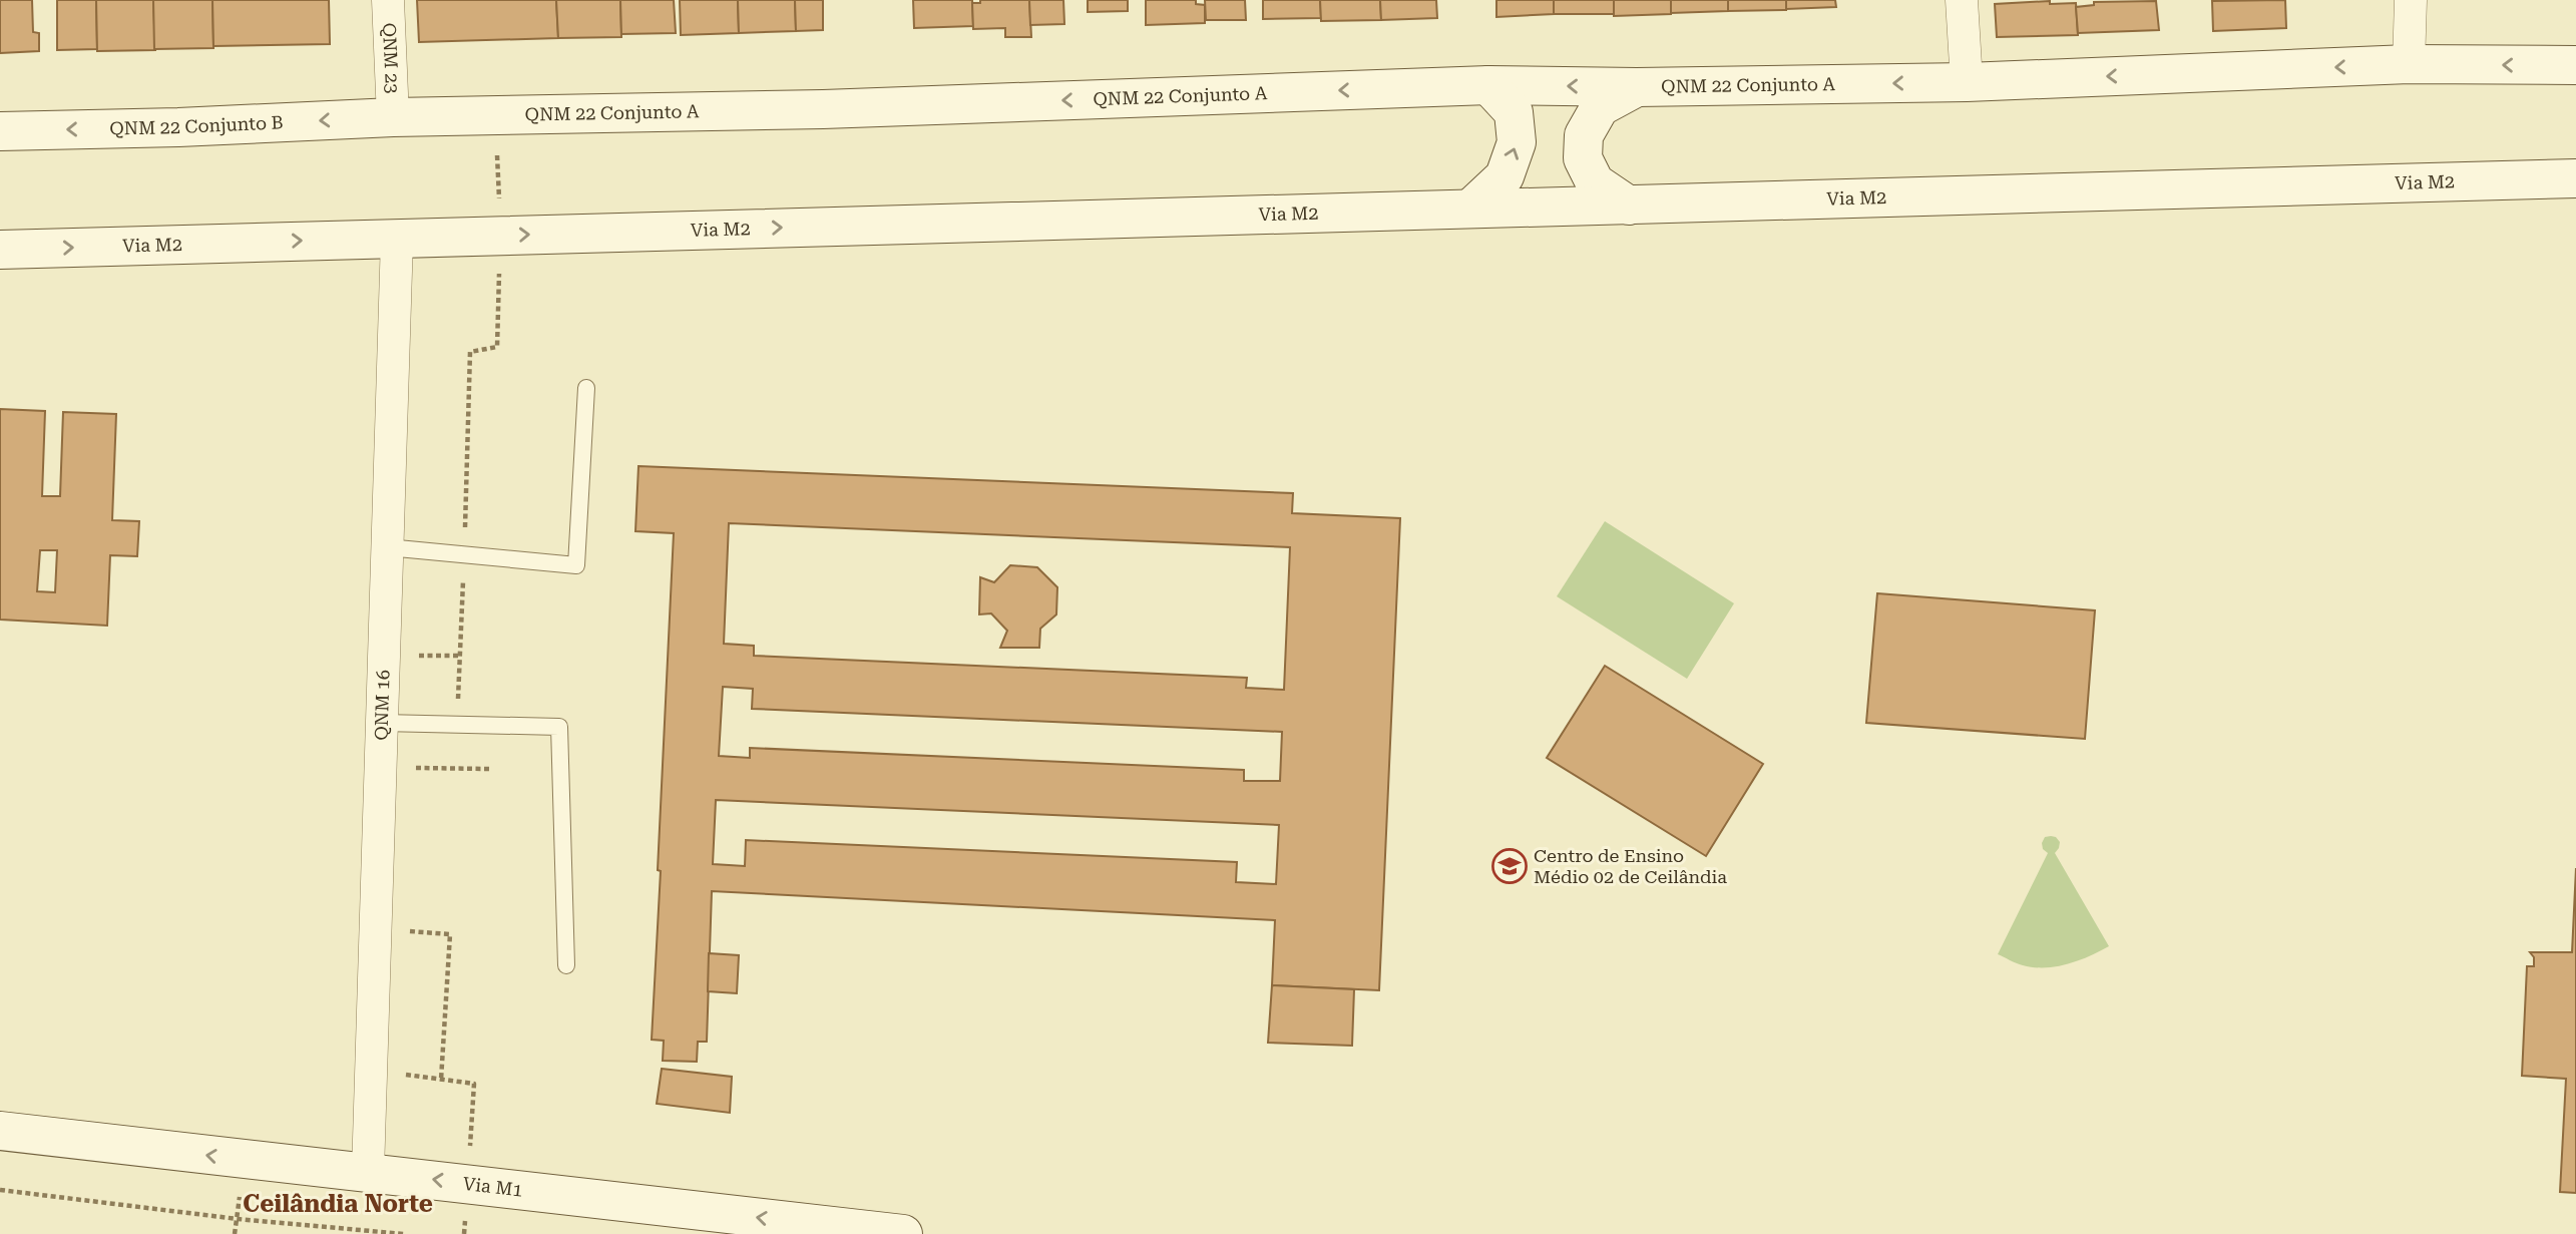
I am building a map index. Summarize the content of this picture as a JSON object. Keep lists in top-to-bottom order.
{
  "streets": {
    "main road": [
      "QNM 22 Conjunto A",
      "QNM 22 Conjunto B",
      "Via M2",
      "Via M1"
    ],
    "street": ["QNM 23", "QNM 16"]
  },
  "crossings": [
    ["QNM 23", "QNM 22 Conjunto A"],
    ["QNM 23", "QNM 22 Conjunto B"],
    ["QNM 22 Conjunto A", "QNM 22 Conjunto B"],
    ["Via M2", "QNM 16"],
    ["QNM 16", "Via M1"]
  ],
  "one_way": [
    "QNM 22 Conjunto A",
    "QNM 22 Conjunto B",
    "Via M2",
    "Via M1"
  ],
  "districts": ["Ceilândia Norte"],
  "places": {
    "school or university": ["Centro de Ensino Médio 02 de Ceilândia"]
  }
}
